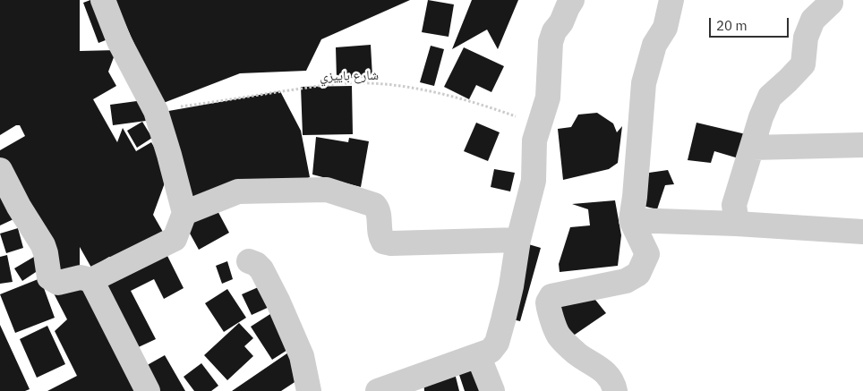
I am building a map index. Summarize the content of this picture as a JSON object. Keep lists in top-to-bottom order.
{
  "streets": {
    "path": ["شارع باييزي"]
  },
  "scale_bar": "20 m"
}
